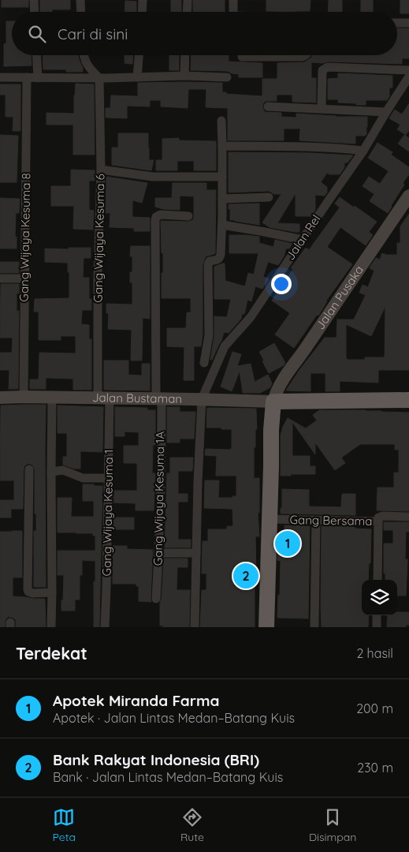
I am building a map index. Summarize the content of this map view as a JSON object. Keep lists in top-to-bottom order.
{
  "streets": {
    "main road": ["Jalan Pusaka", "Jalan Bustaman"],
    "street": [
      "Gang Wijaya Kesuma 8",
      "Jalan Rel",
      "Gang Wijaya Kesuma 6",
      "Gang Wijaya Kesuma 1A",
      "Gang Wijaya Kesuma 1",
      "Gang Bersama"
    ]
  },
  "crossings": [
    ["Gang Wijaya Kesuma 8", "Jalan Bustaman"],
    ["Jalan Rel", "Jalan Bustaman"],
    ["Gang Wijaya Kesuma 6", "Jalan Bustaman"],
    ["Gang Wijaya Kesuma 6", "Gang Wijaya Kesuma 1"],
    ["Jalan Pusaka", "Jalan Bustaman"],
    ["Jalan Bustaman", "Gang Wijaya Kesuma 1A"],
    ["Jalan Bustaman", "Gang Wijaya Kesuma 1"]
  ],
  "page": {
    "search": "Cari di sini",
    "pins": ["1", "2"],
    "heading": ["Terdekat", "2 hasil"],
    "list": [
      {
        "mark": "1",
        "name": "Apotek Miranda Farma",
        "note": "Apotek · Jalan Lintas Medan–Batang Kuis",
        "value": "200 m"
      },
      {
        "mark": "2",
        "name": "Bank Rakyat Indonesia (BRI)",
        "note": "Bank · Jalan Lintas Medan–Batang Kuis",
        "value": "230 m"
      }
    ],
    "nav": ["Peta", "Rute", "Disimpan"]
  }
}
